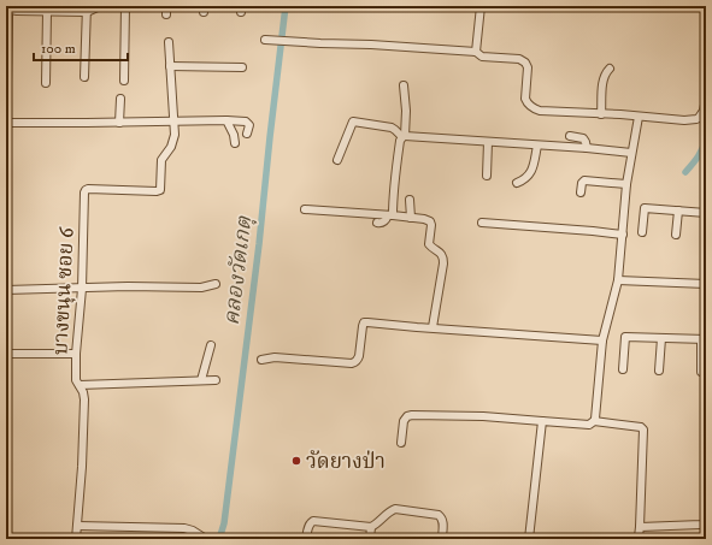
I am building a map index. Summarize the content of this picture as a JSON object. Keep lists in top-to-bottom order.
{
  "streets": {
    "street": ["บางขนุน ซอย 6"]
  },
  "water": ["คลองวัดเกตุ"],
  "places": ["วัดยางป่า"],
  "scale_bar": "100 m"
}
